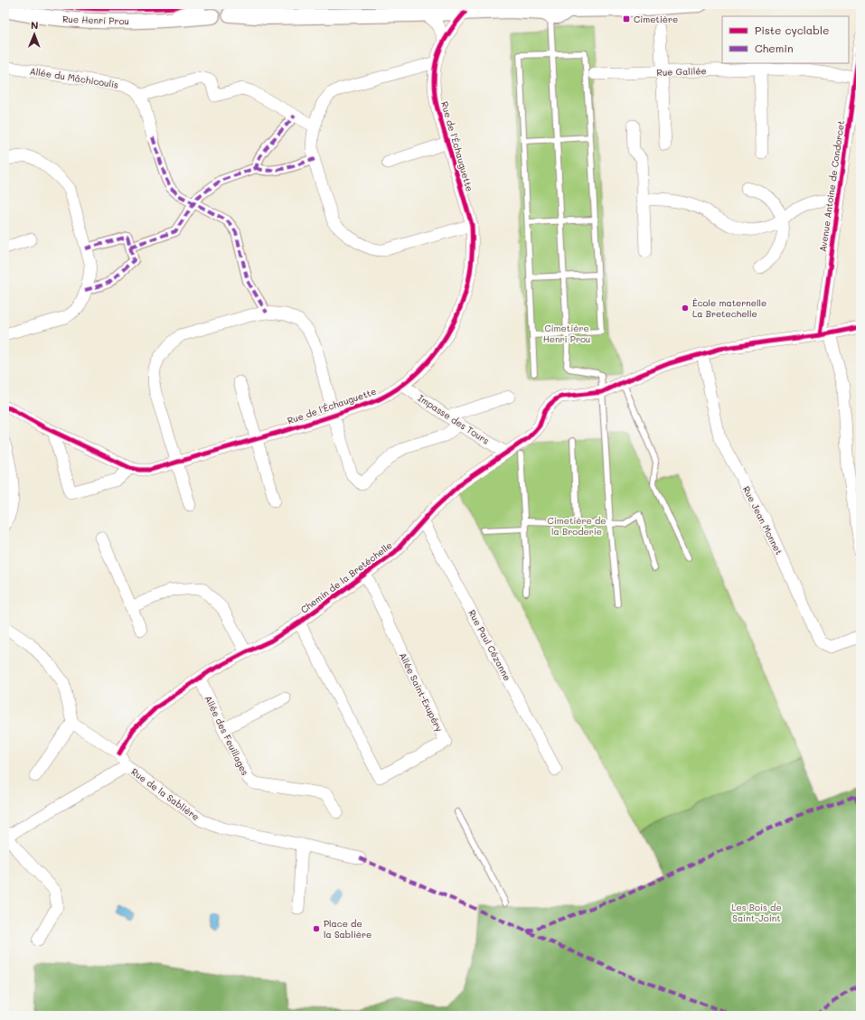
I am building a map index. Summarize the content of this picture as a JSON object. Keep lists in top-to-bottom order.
{
  "streets": {
    "street": [
      "Rue Henri Prou",
      "Rue Galilée",
      "Allée du Mâchicoulis",
      "Rue de l'Échauguette",
      "Avenue Antoine de Condorcet",
      "Impasse des Tours",
      "Rue Jean Monnet",
      "Chemin de la Bretéchelle",
      "Rue Paul Cézanne",
      "Allée Saint-Exupéry",
      "Allée des Feuillages",
      "Rue de la Sablière"
    ]
  },
  "crossings": [
    ["Rue Galilée", "Avenue Antoine de Condorcet"],
    ["Rue de l'Échauguette", "Impasse des Tours"],
    ["Avenue Antoine de Condorcet", "Chemin de la Bretéchelle"],
    ["Impasse des Tours", "Chemin de la Bretéchelle"],
    ["Rue Jean Monnet", "Chemin de la Bretéchelle"],
    ["Chemin de la Bretéchelle", "Rue Paul Cézanne"],
    ["Chemin de la Bretéchelle", "Allée Saint-Exupéry"],
    ["Chemin de la Bretéchelle", "Allée des Feuillages"]
  ],
  "parks": ["Cimetière Henri Prou", "Cimetière de la Broderie", "Les Bois de Saint-Joint"],
  "places": {
    "transit": ["Cimetière"],
    "other": ["École maternelle La Bretechelle", "Place de la Sablière"]
  },
  "legend": ["Piste cyclable", "Chemin"],
  "north": "top"
}
